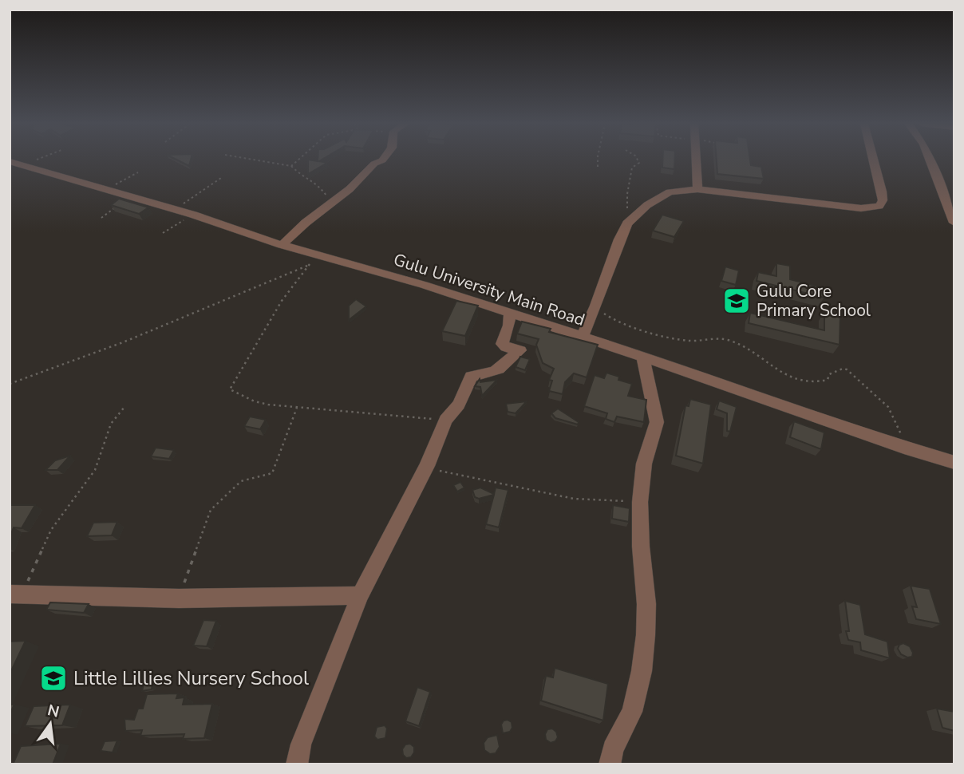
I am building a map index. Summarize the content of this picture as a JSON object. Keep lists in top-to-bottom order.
{
  "streets": {
    "street": ["Gulu University Main Road"]
  },
  "places": {
    "school or university": ["Gulu Core Primary School", "Little Lillies Nursery School"]
  },
  "north": "top"
}
